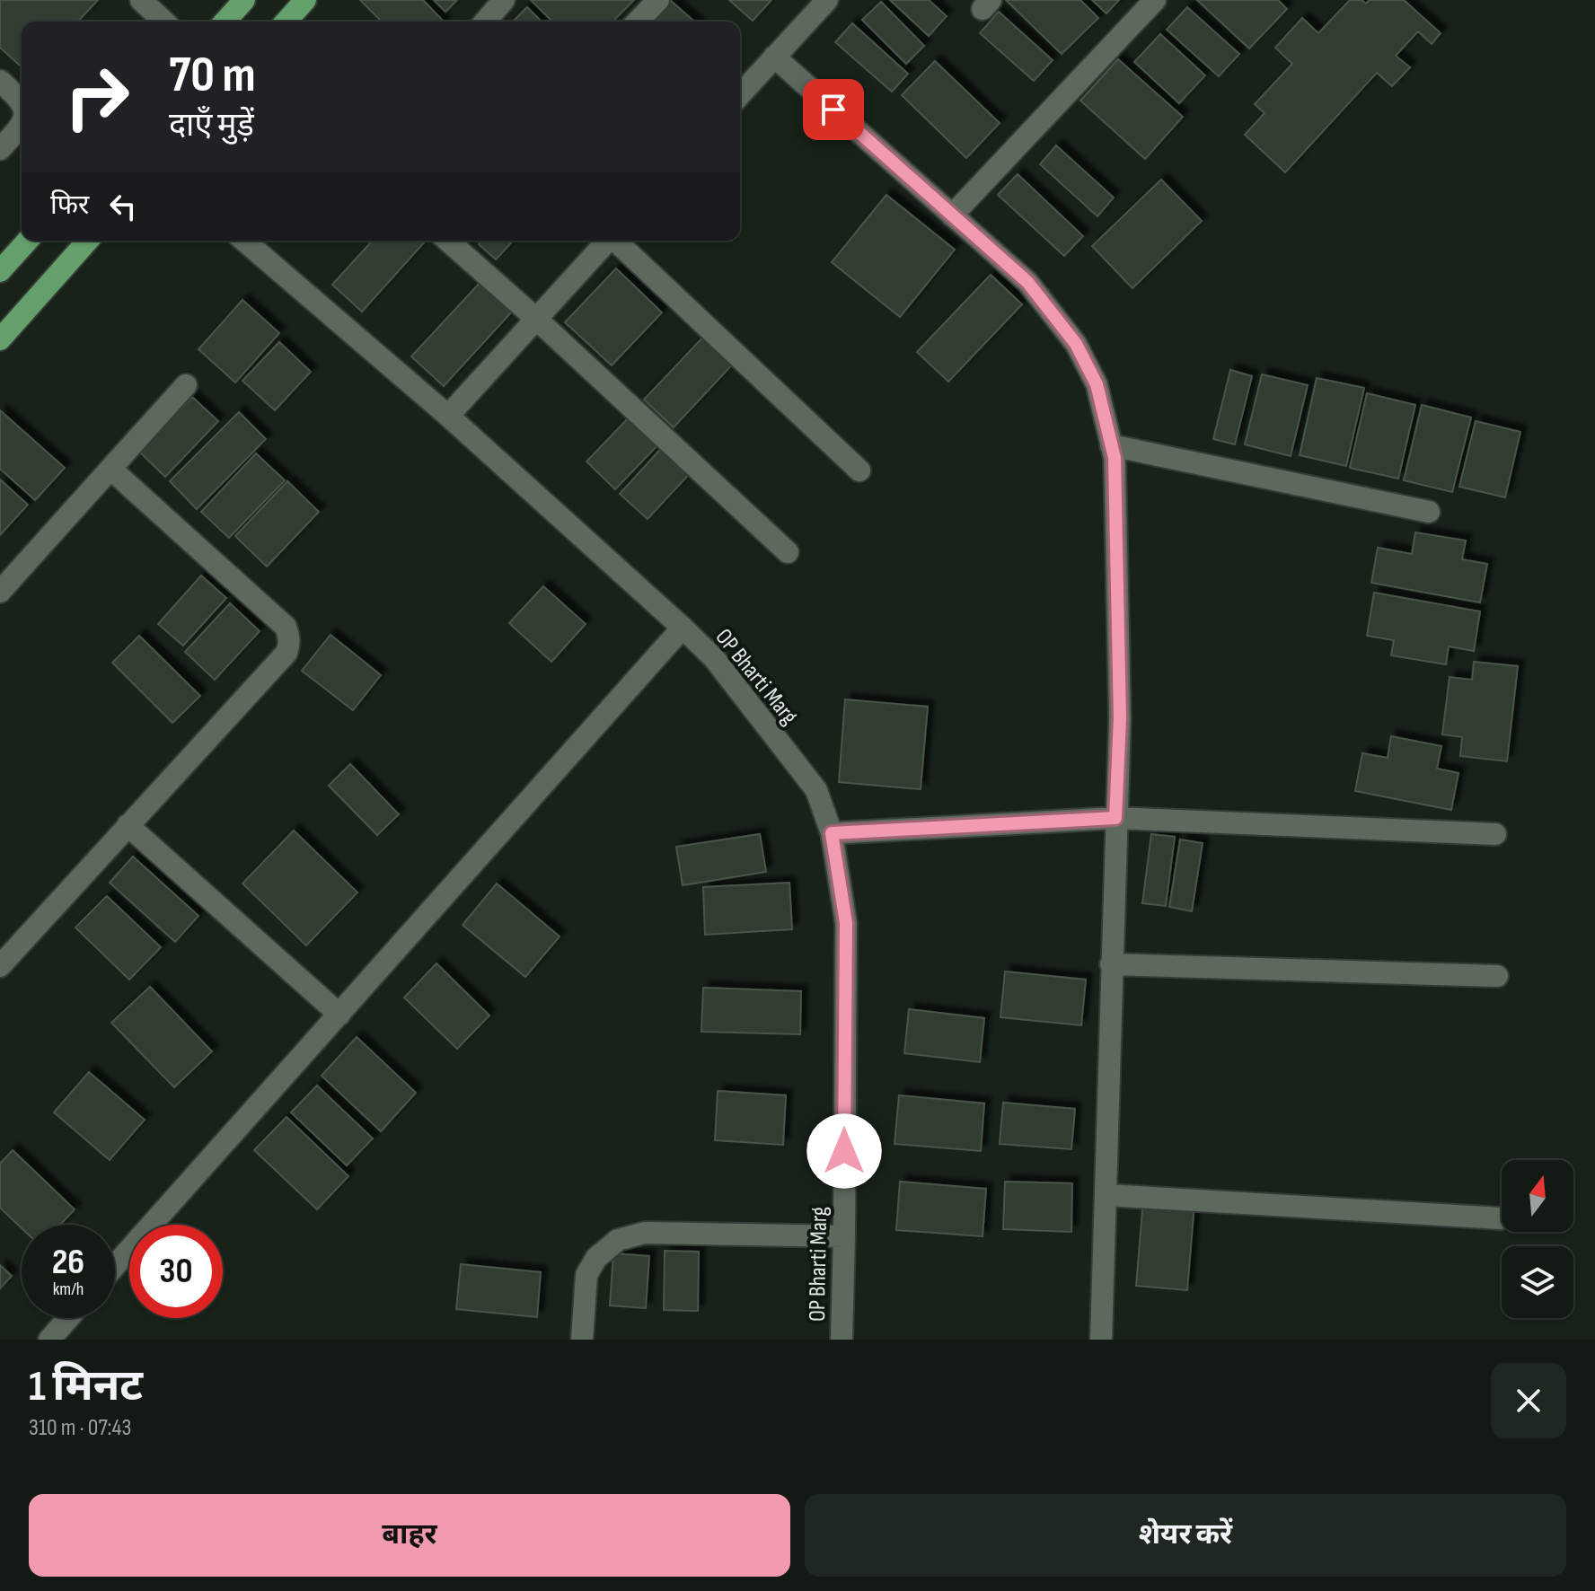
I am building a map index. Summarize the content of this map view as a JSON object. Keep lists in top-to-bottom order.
{
  "streets": {
    "street": ["OP Bharti Marg"]
  },
  "north": "top",
  "page": {
    "turn": ["70 m", "दाएँ मुड़ें"],
    "then": "फिर",
    "speed": "26 km/h",
    "limit": "30",
    "heading": ["1 मिनट", "310 m · 07:43"],
    "buttons": ["बाहर", "शेयर करें"]
  }
}
